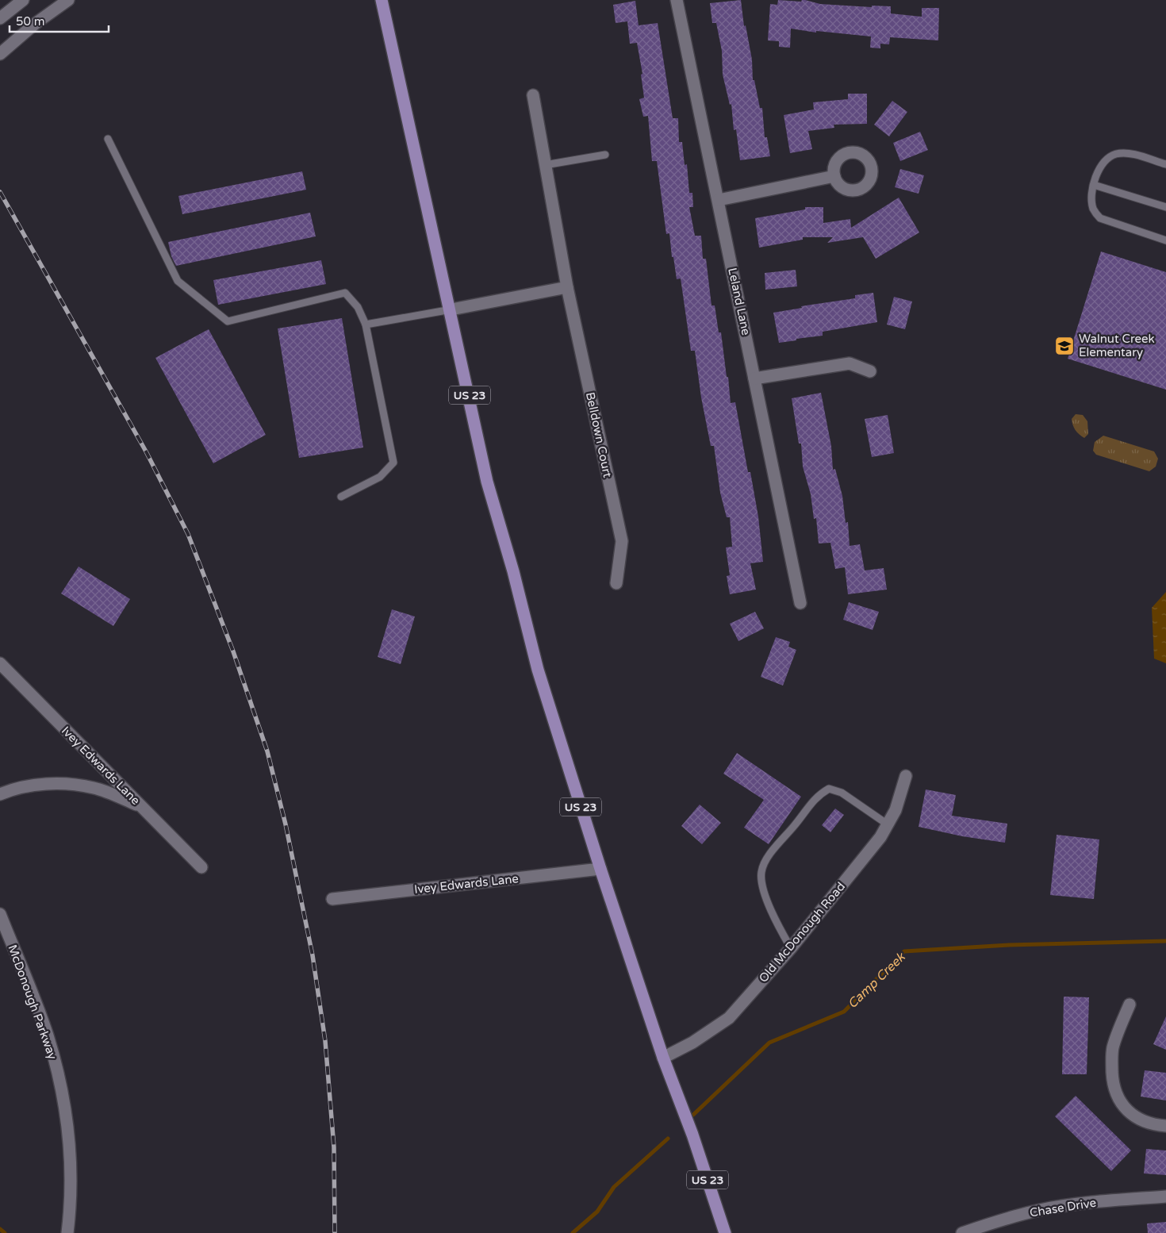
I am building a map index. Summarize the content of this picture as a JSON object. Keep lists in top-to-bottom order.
{
  "streets": {
    "main road": ["US 23"],
    "street": [
      "Leland Lane",
      "Belldown Court",
      "Ivey Edwards Lane",
      "Old McDonough Road",
      "McDonough Parkway",
      "Chase Drive"
    ]
  },
  "crossings": [
    ["US 23", "Ivey Edwards Lane"],
    ["US 23", "Old McDonough Road"]
  ],
  "water": ["Camp Creek"],
  "places": {
    "school or university": ["Walnut Creek Elementary"]
  },
  "scale_bar": "50 m"
}
